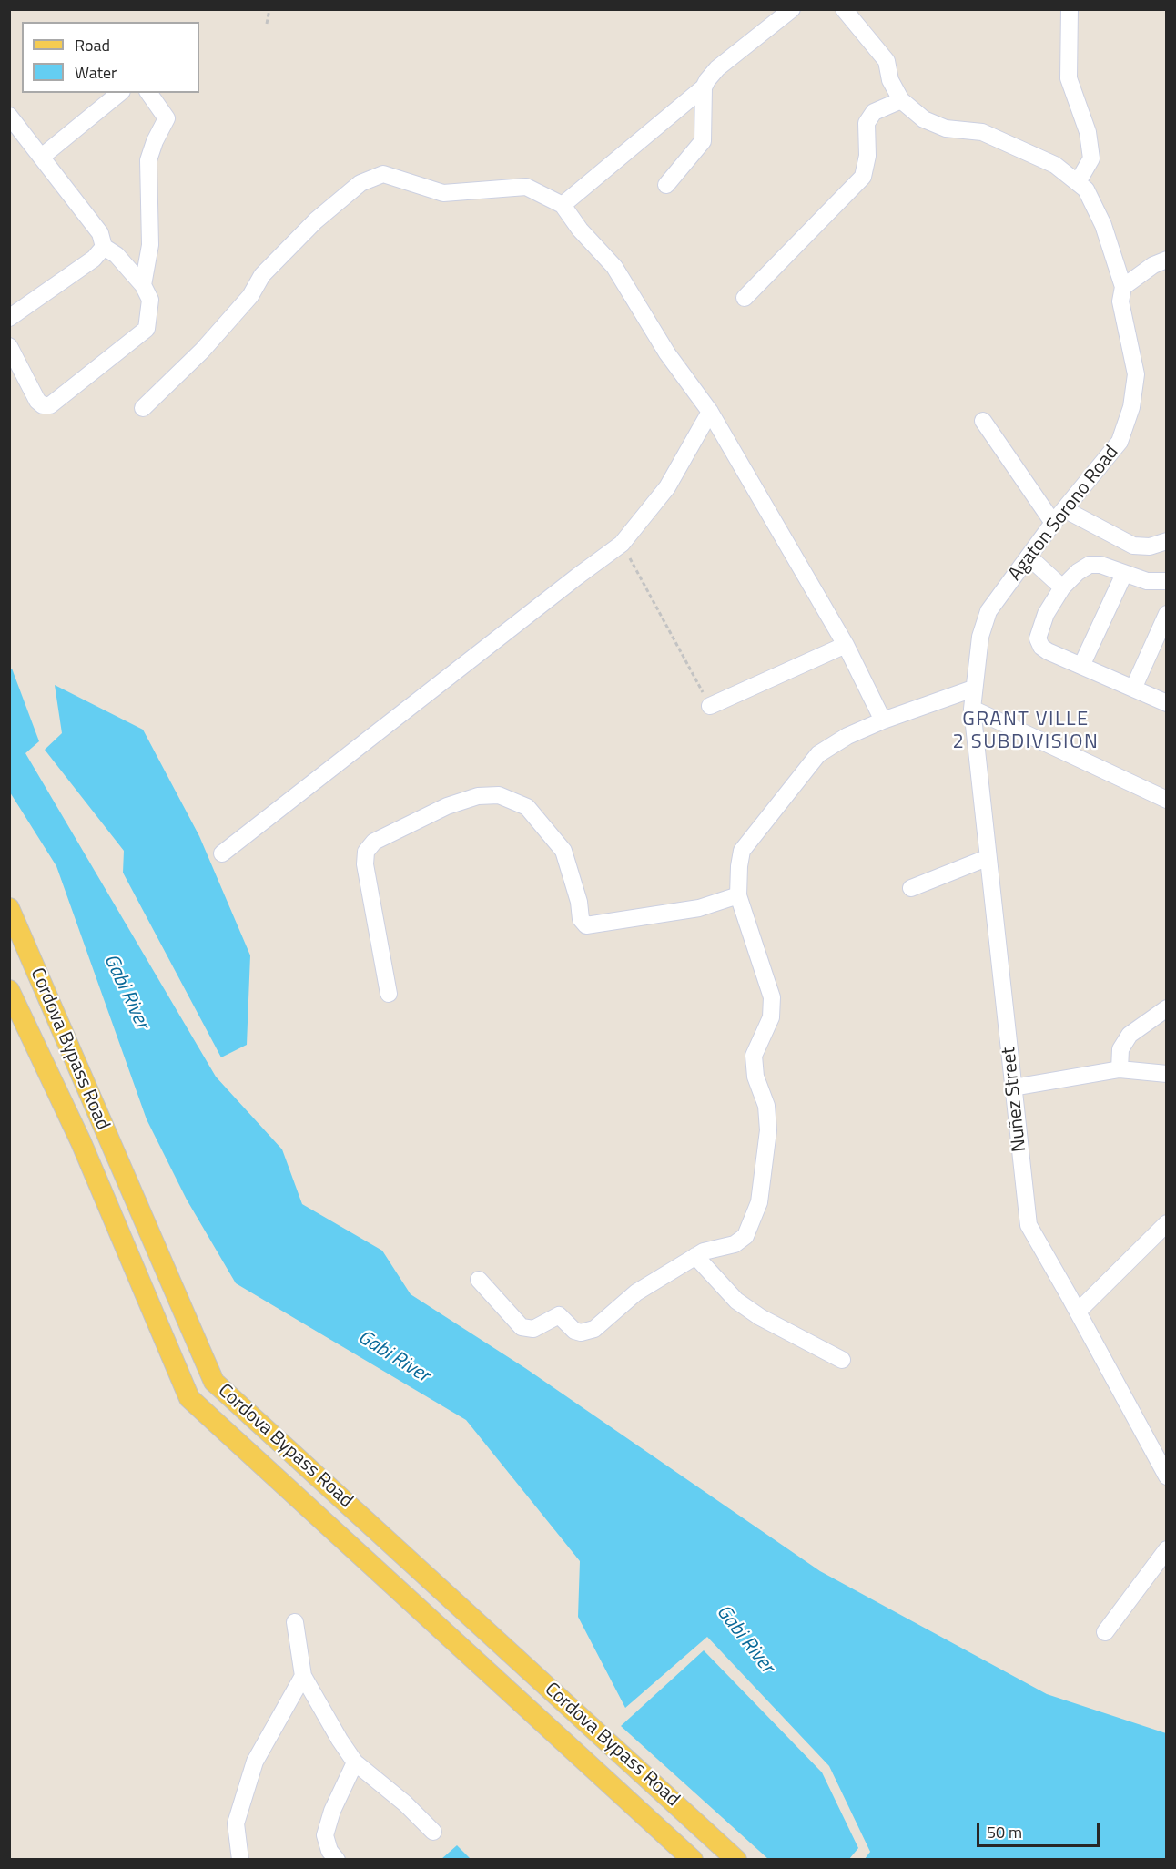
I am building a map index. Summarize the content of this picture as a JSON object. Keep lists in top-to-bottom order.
{
  "streets": {
    "main road": ["Cordova Bypass Road"],
    "street": ["Agaton Sorono Road", "Nuñez Street"]
  },
  "crossings": [
    ["Agaton Sorono Road", "Nuñez Street"]
  ],
  "districts": ["GRANT VILLE 2 SUBDIVISION"],
  "water": ["Gabi River"],
  "legend": ["Road", "Water"],
  "scale_bar": "50 m"
}
